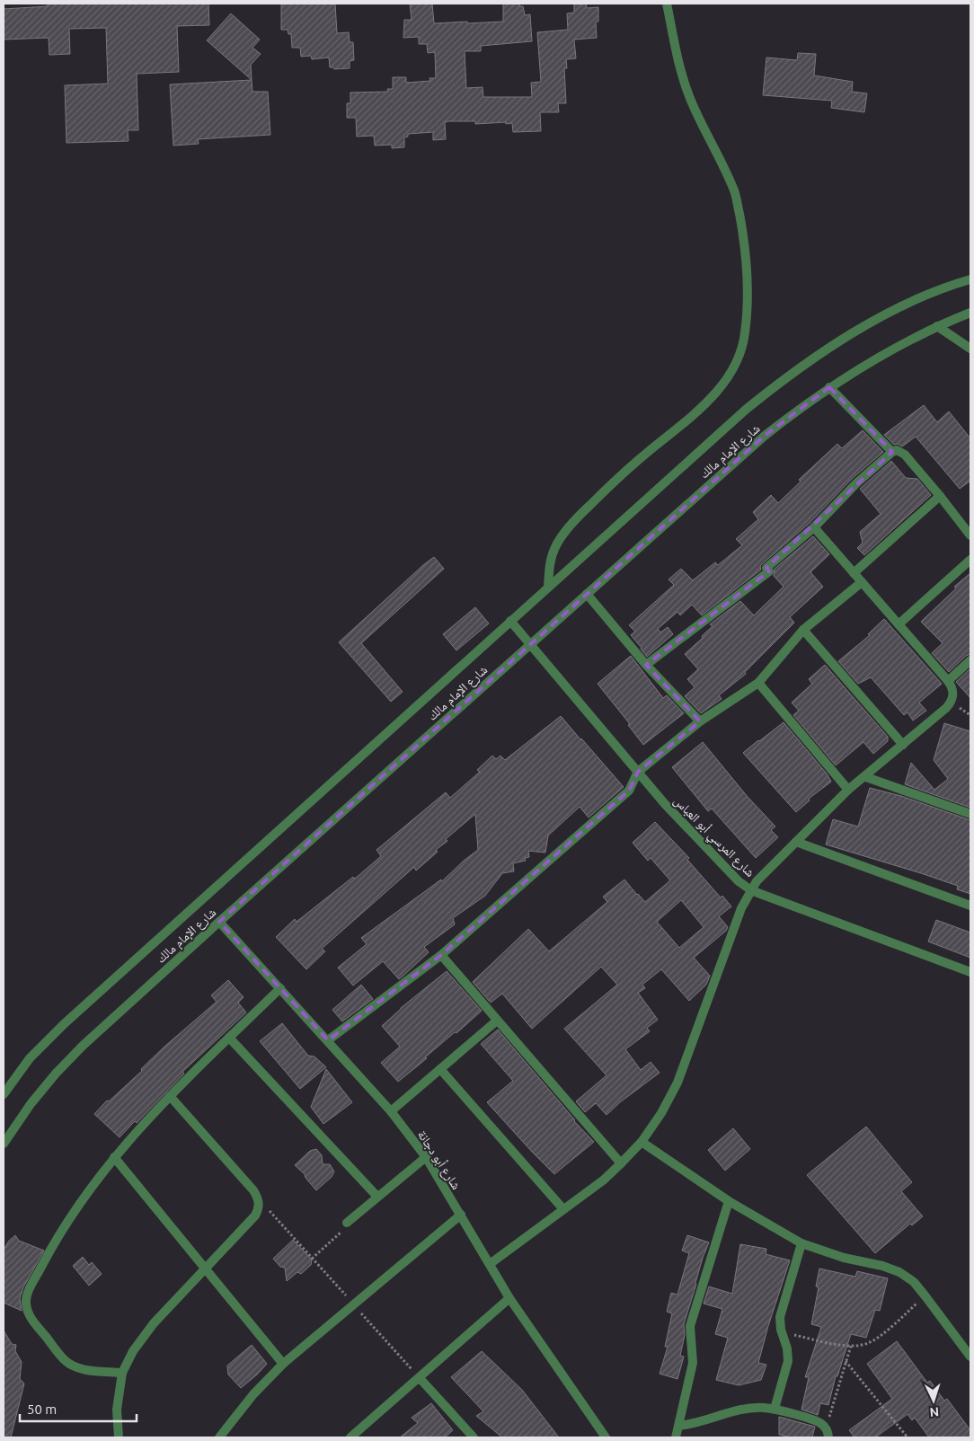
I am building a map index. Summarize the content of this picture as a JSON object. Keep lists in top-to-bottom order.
{
  "streets": {
    "street": ["شارع الإمام مالك", "شارع المرسي أبو العباس", "شارع أبو دجانة"]
  },
  "crossings": [
    ["شارع الإمام مالك", "شارع المرسي أبو العباس"],
    ["شارع الإمام مالك", "شارع أبو دجانة"]
  ],
  "scale_bar": "50 m",
  "north": "bottom"
}
